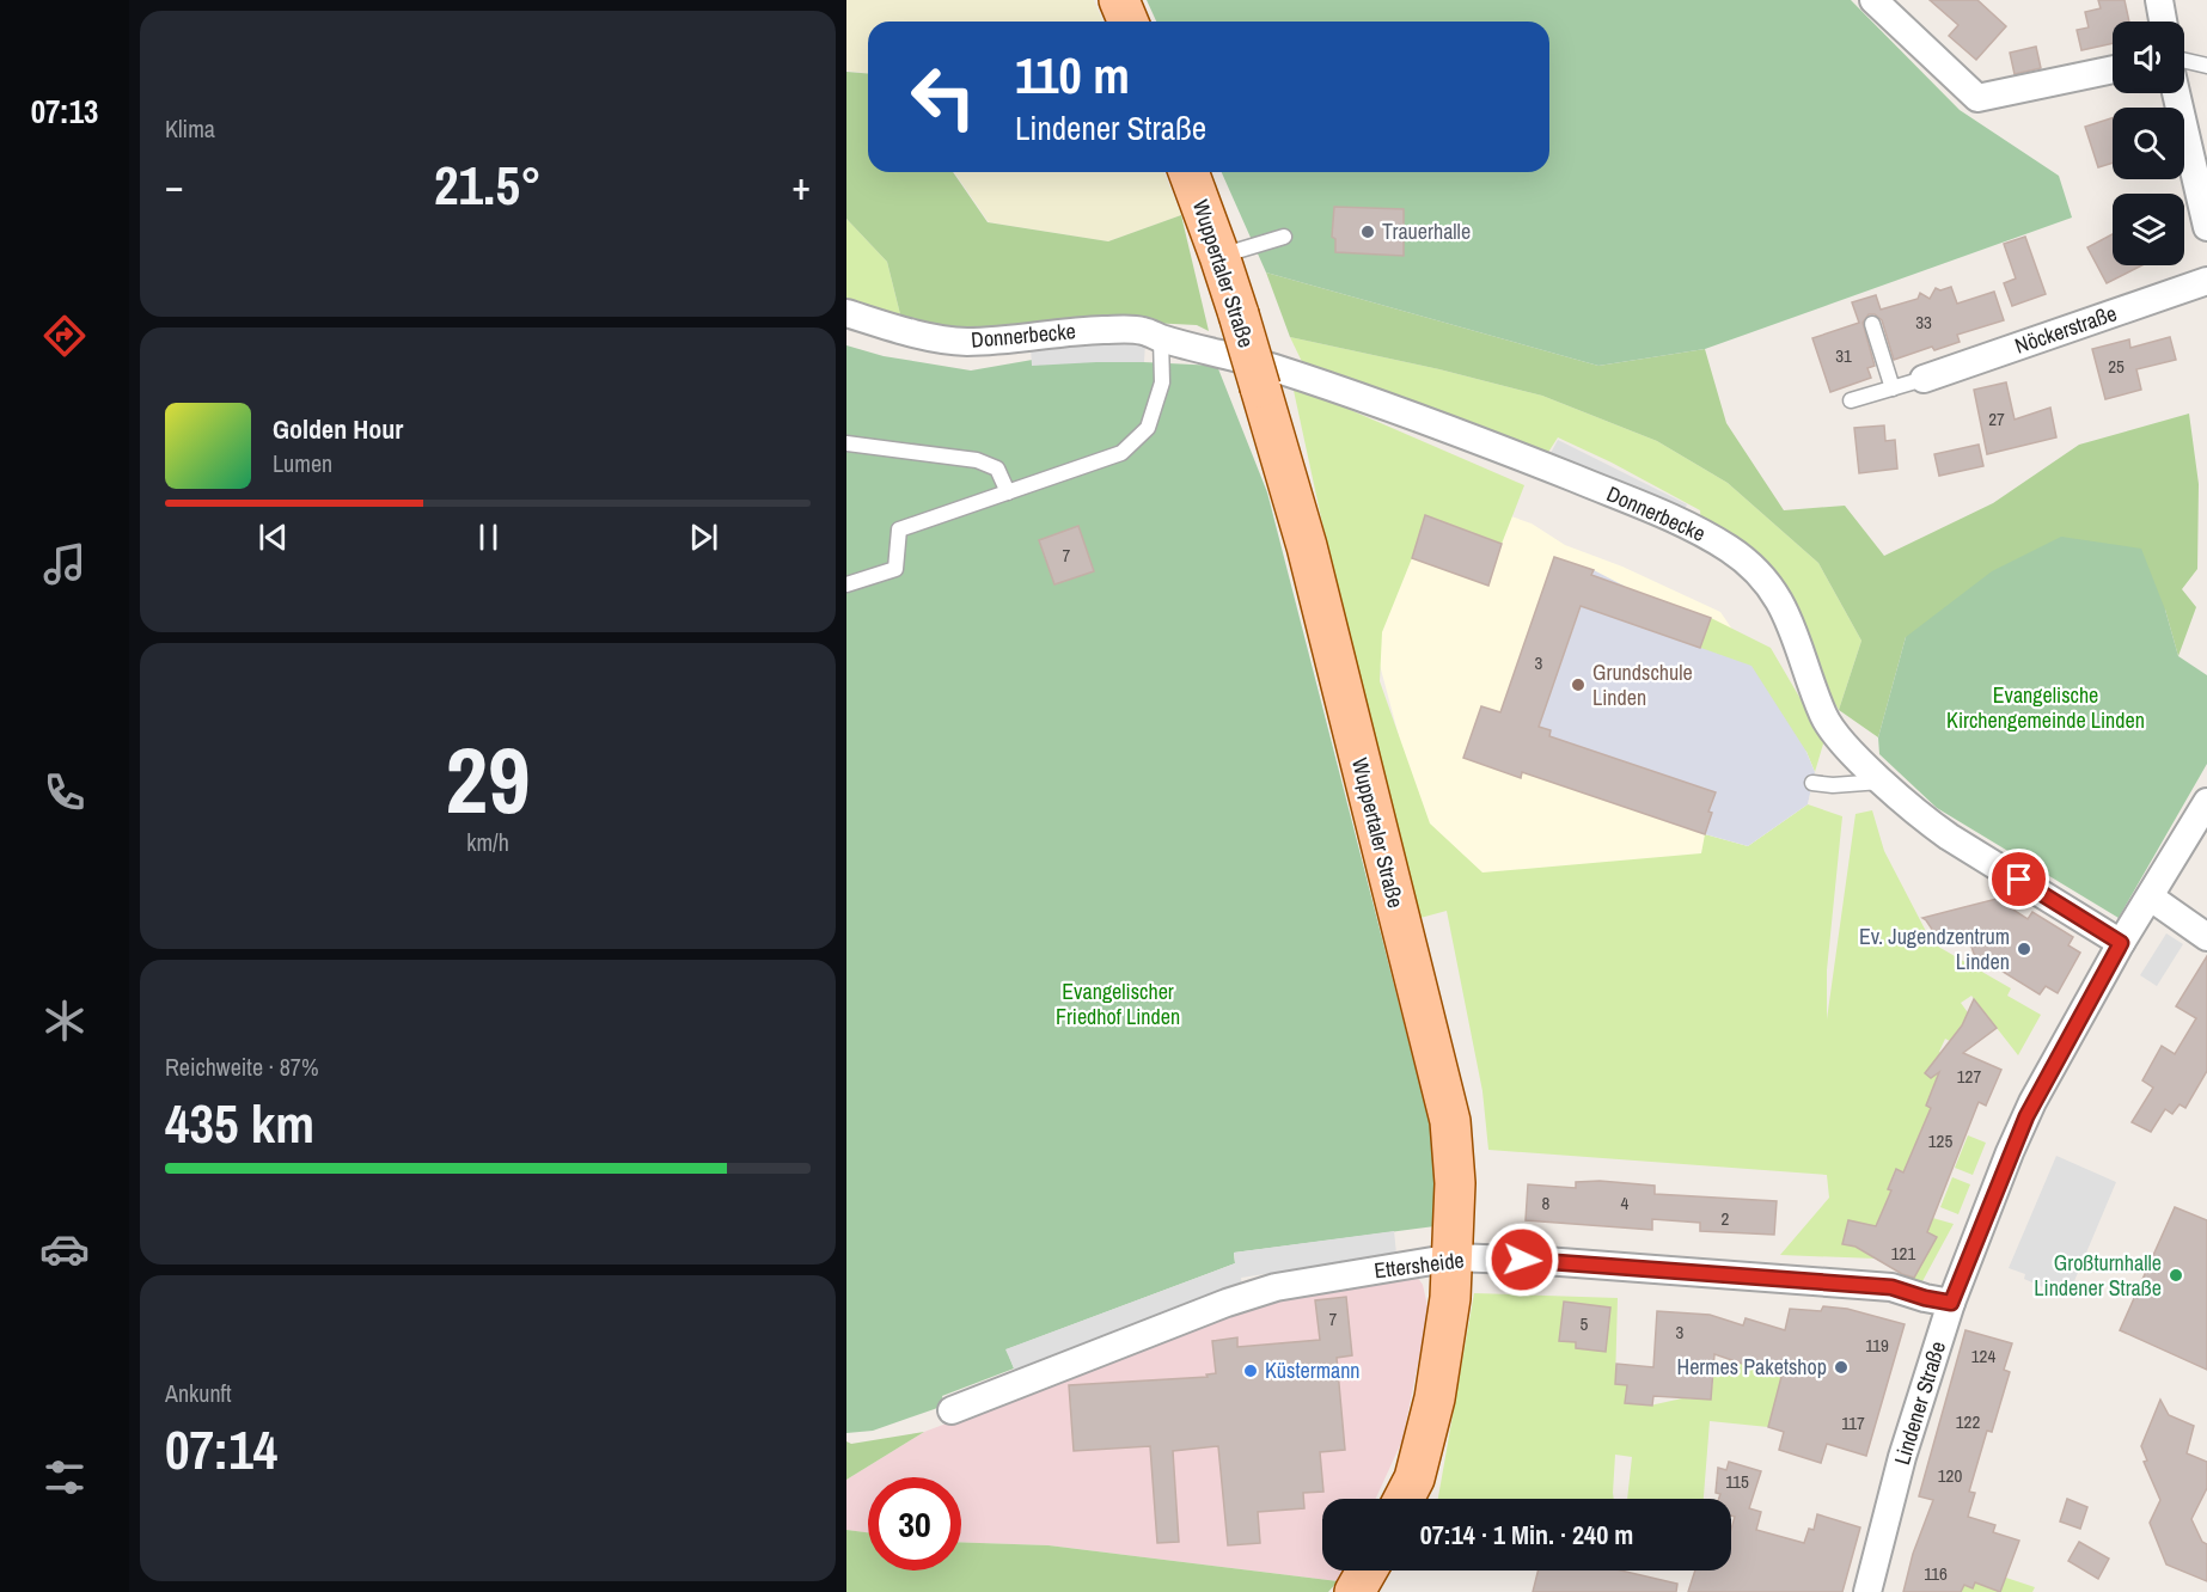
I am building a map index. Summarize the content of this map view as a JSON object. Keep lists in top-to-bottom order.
{
  "streets": {
    "main road": ["Wuppertaler Straße"],
    "street": [
      "Nöckerstraße",
      "Donnerbecke",
      "Ettersheide",
      "Lindener Straße"
    ]
  },
  "crossings": [
    ["Wuppertaler Straße", "Ettersheide"],
    ["Donnerbecke", "Lindener Straße"],
    ["Ettersheide", "Lindener Straße"]
  ],
  "parks": ["Evangelische Kirchengemeinde Linden", "Evangelischer Friedhof Linden"],
  "places": [
    "Trauerhalle",
    "Grundschule Linden",
    "Ev. Jugendzentrum Linden",
    "Großturnhalle Lindener Straße",
    "Hermes Paketshop",
    "Küstermann"
  ],
  "house_numbers": [
    "33",
    "31",
    "25",
    "27",
    "7",
    "3",
    "127",
    "125",
    "8",
    "4",
    "2",
    "121",
    "7",
    "5",
    "3",
    "119",
    "124",
    "122",
    "117",
    "120",
    "115",
    "116"
  ],
  "page": {
    "tabs": "07:13",
    "tile": [
      "Klima",
      ["29", "km/h"],
      ["Reichweite · 87%", "435 km"],
      ["Ankunft", "07:14"]
    ],
    "turn": ["110 m", "Lindener Straße"],
    "heat": ["−", "21.5°", "+"],
    "song": ["Golden Hour", "Lumen"],
    "limit": "30",
    "trip": "07:14 · 1 Min. · 240 m"
  }
}
